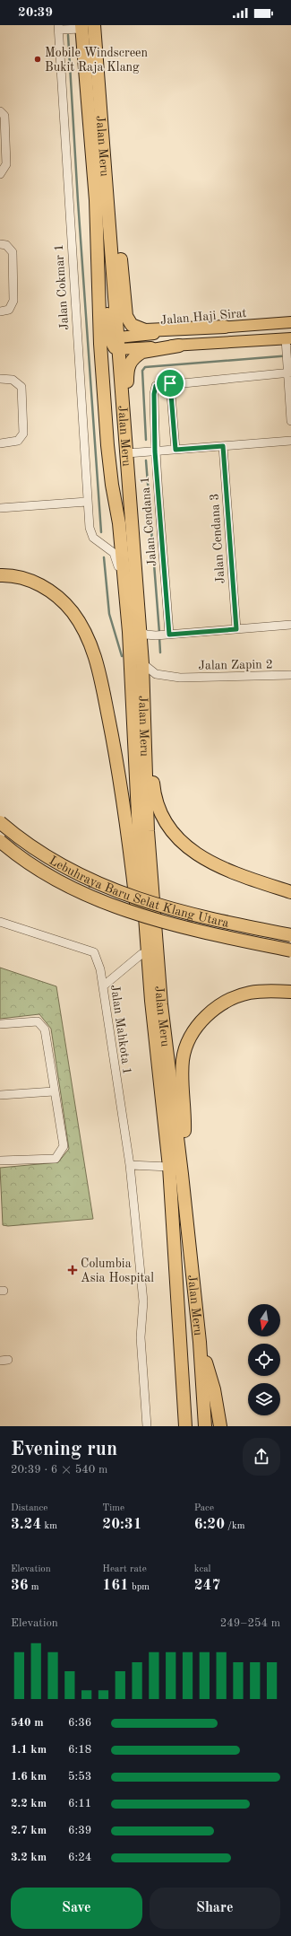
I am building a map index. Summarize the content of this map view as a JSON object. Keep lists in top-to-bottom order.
{
  "streets": {
    "highway": ["Jalan Meru", "Lebuhraya Baru Selat Klang Utara"],
    "main road": ["Jalan Haji Sirat"],
    "street": [
      "Jalan Cokmar 1",
      "Jalan Cendana 1",
      "Jalan Cendana 3",
      "Jalan Zapin 2",
      "Jalan Mahkota 1"
    ]
  },
  "crossings": [
    ["Jalan Meru", "Jalan Cokmar 1"],
    ["Jalan Meru", "Jalan Haji Sirat"],
    ["Jalan Meru", "Jalan Zapin 2"]
  ],
  "places": {
    "other": ["Mobile Windscreen Bukit Raja Klang"],
    "health": ["Columbia Asia Hospital"]
  },
  "north": "bottom",
  "page": {
    "status": "20:39",
    "heading": ["Evening run", "20:39 · 6 × 540 m"],
    "stats": [
      ["Distance", "3.24 km"],
      ["Time", "20:31"],
      ["Pace", "6:20 /km"],
      ["Elevation", "36 m"],
      ["Heart rate", "161 bpm"],
      ["kcal", "247"]
    ],
    "chart": ["Elevation", "249–254 m"],
    "list": [
      {
        "name": "540 m",
        "note": "6:36"
      },
      {
        "name": "1.1 km",
        "note": "6:18"
      },
      {
        "name": "1.6 km",
        "note": "5:53"
      },
      {
        "name": "2.2 km",
        "note": "6:11"
      },
      {
        "name": "2.7 km",
        "note": "6:39"
      },
      {
        "name": "3.2 km",
        "note": "6:24"
      }
    ],
    "buttons": ["Save", "Share"]
  }
}
